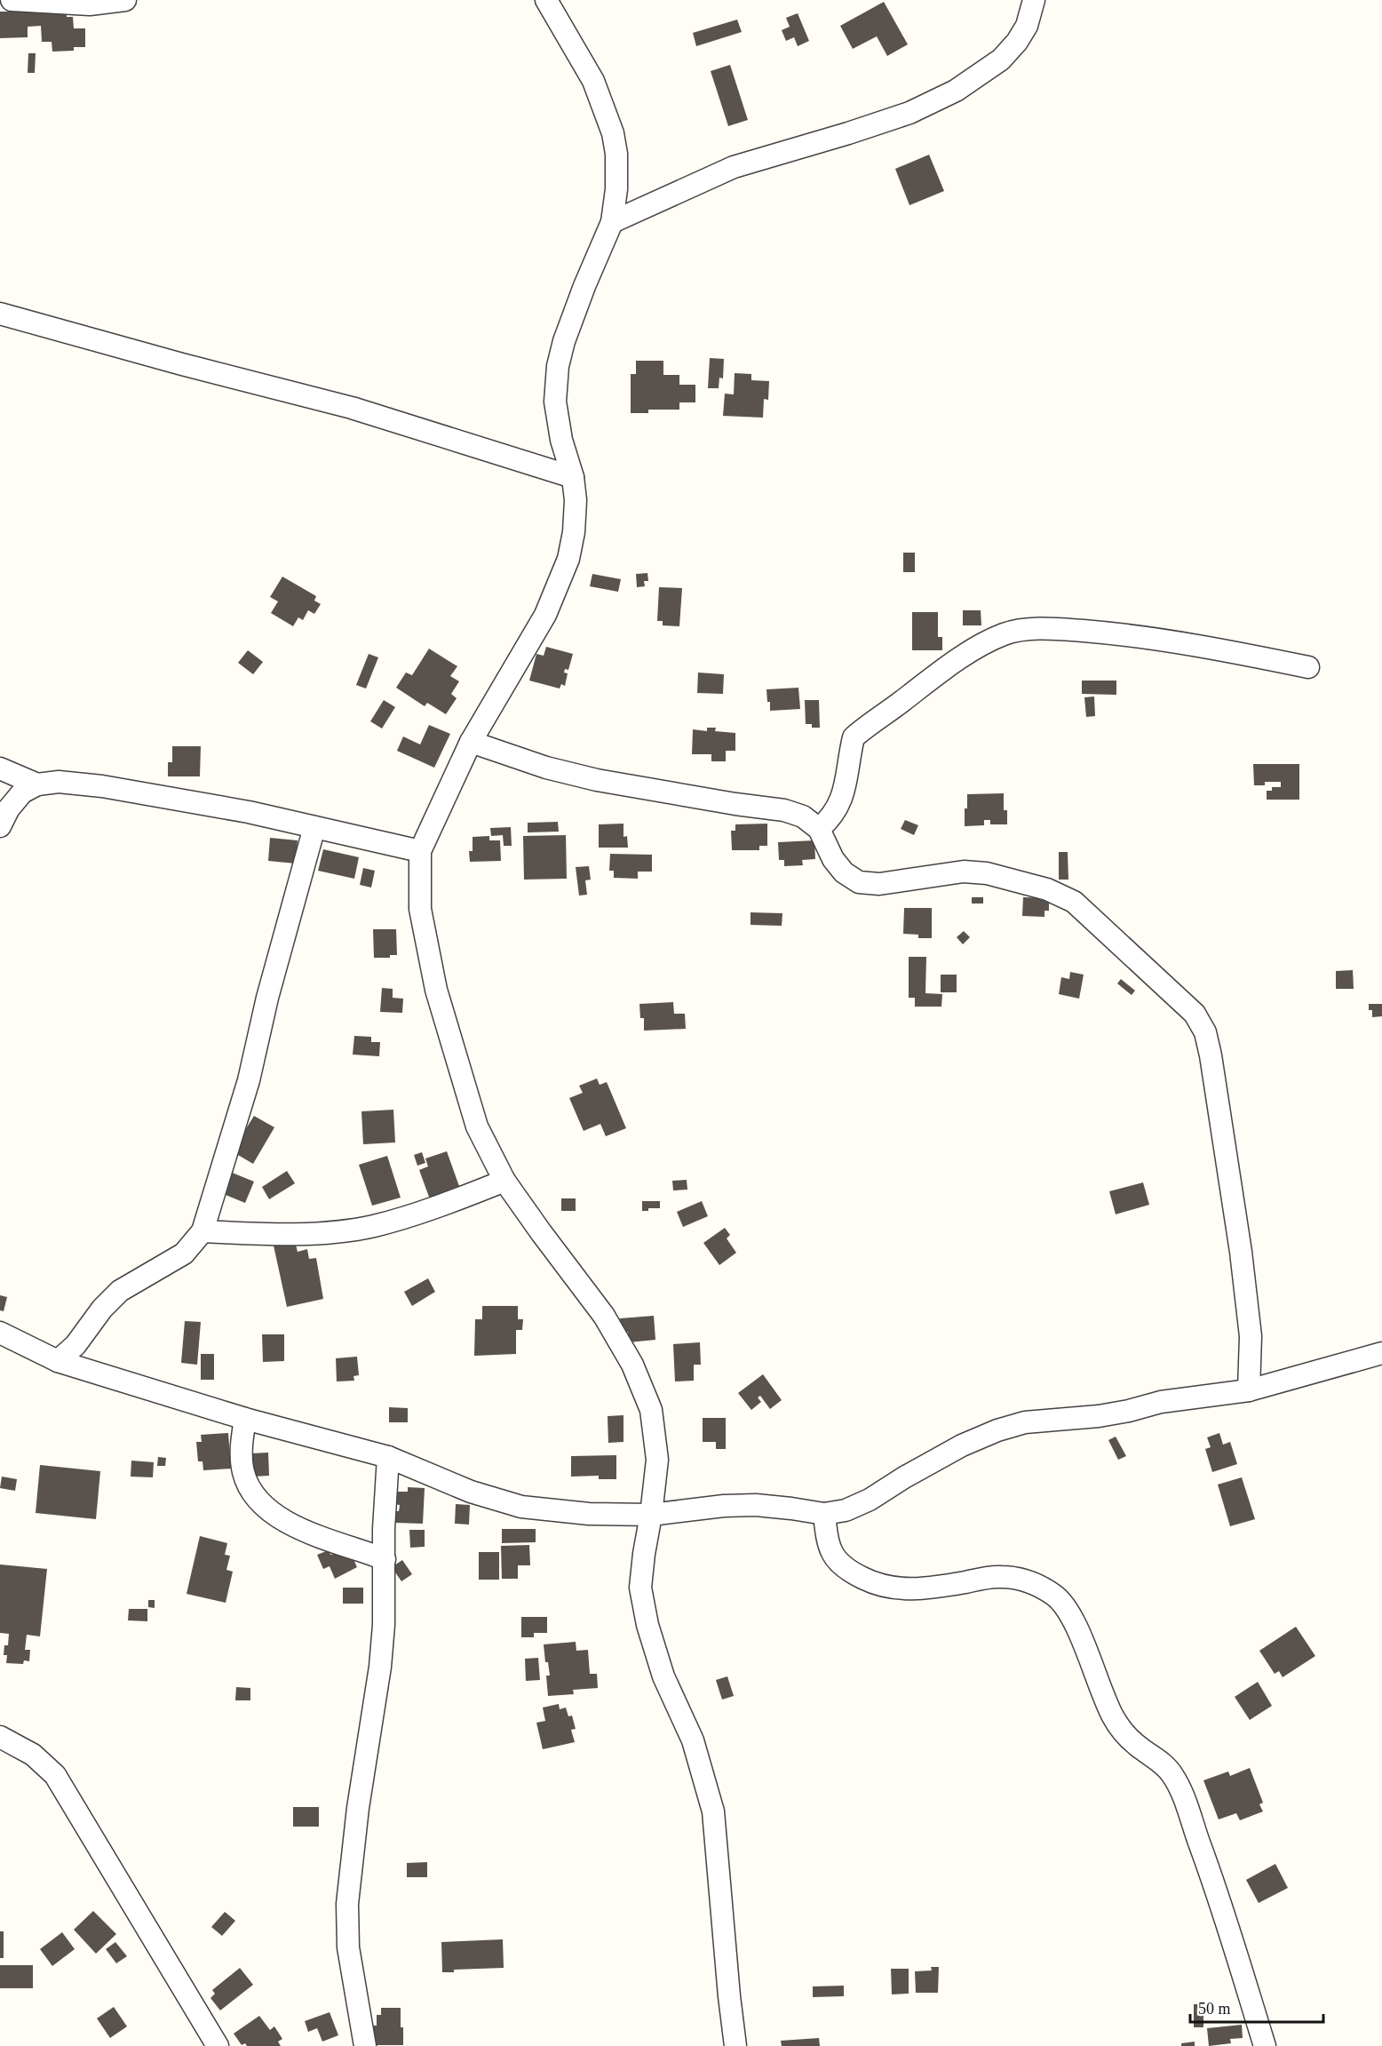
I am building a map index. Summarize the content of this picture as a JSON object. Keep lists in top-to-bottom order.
{
  "scale_bar": "50 m"
}
